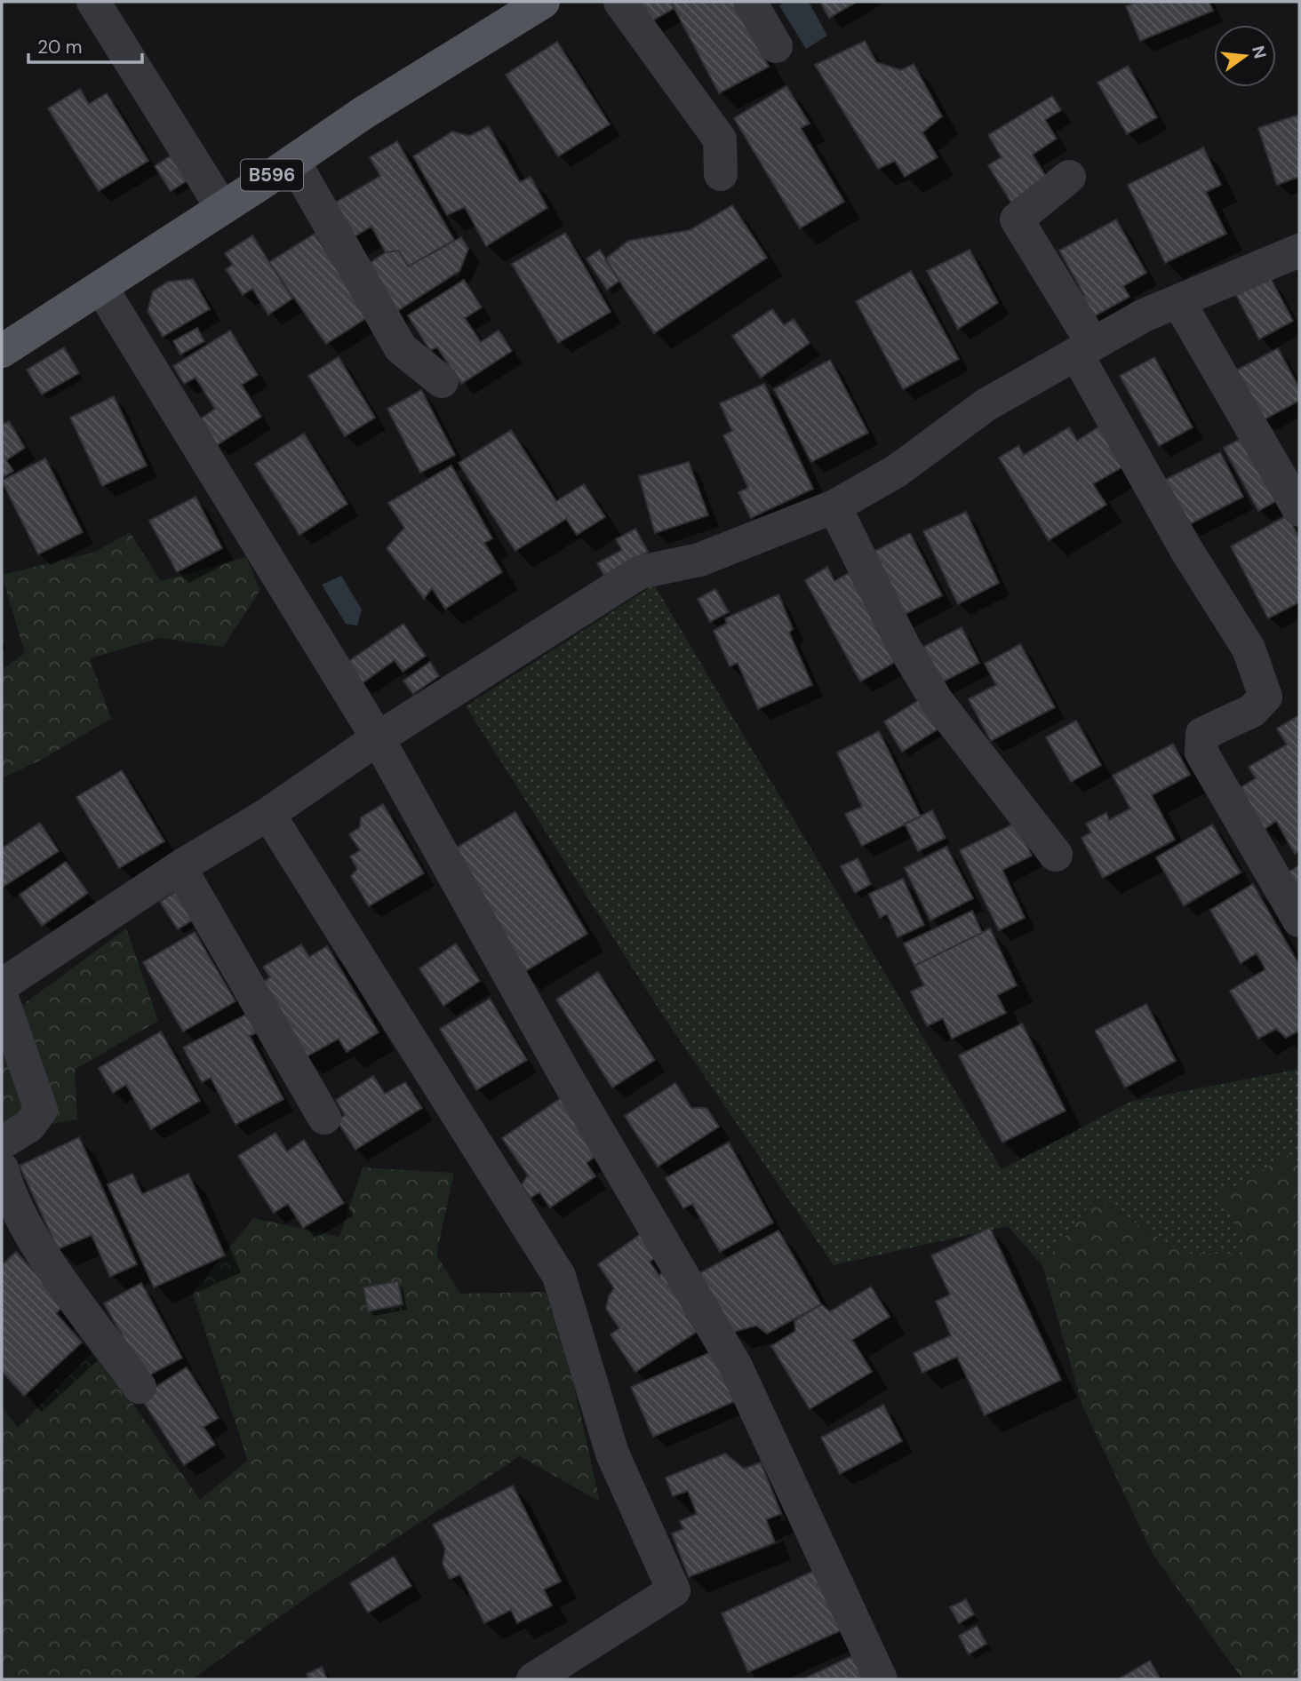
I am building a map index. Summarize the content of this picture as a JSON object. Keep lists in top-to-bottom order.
{
  "streets": {
    "main road": ["B596"]
  },
  "scale_bar": "20 m",
  "north": "right"
}
